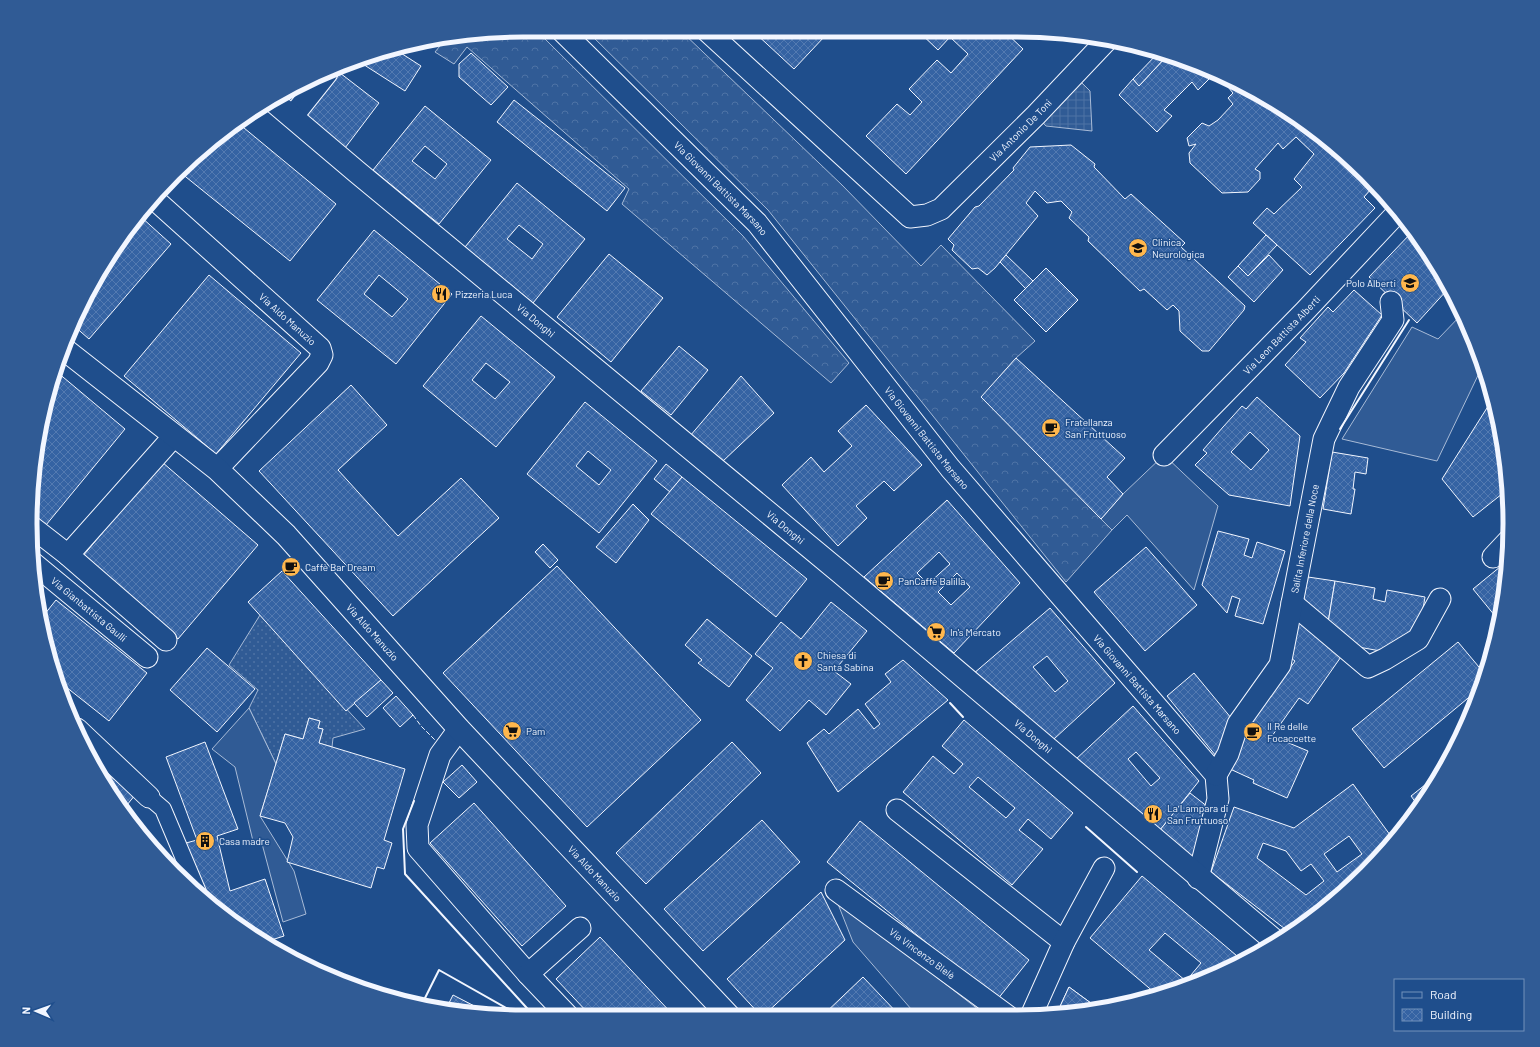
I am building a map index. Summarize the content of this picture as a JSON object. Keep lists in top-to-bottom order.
{
  "streets": {
    "street": [
      "Via Antonio De Toni",
      "Via Giovanni Battista Marsano",
      "Via Aldo Manuzio",
      "Via Donghi",
      "Via Leon Battista Alberti",
      "Salita Inferiore della Noce",
      "Via Gianbattista Gaulli",
      "Via Vincenzo Blelè"
    ]
  },
  "crossings": [
    ["Via Giovanni Battista Marsano", "Salita Inferiore della Noce"]
  ],
  "places": {
    "school or university": ["Clinica Neurologica", "Polo Alberti"],
    "restaurant": ["Pizzeria Luca", "La Lampara di San Fruttuoso"],
    "cafe": [
      "Fratellanza San Fruttuoso",
      "Caffè Bar Dream",
      "PanCaffè Balilla",
      "Il Re delle Focaccette"
    ],
    "supermarket": ["In's Mercato", "Pam"],
    "church": ["Chiesa di Santa Sabina"],
    "building": ["Casa madre"]
  },
  "legend": ["Road", "Building"],
  "north": "left"
}
